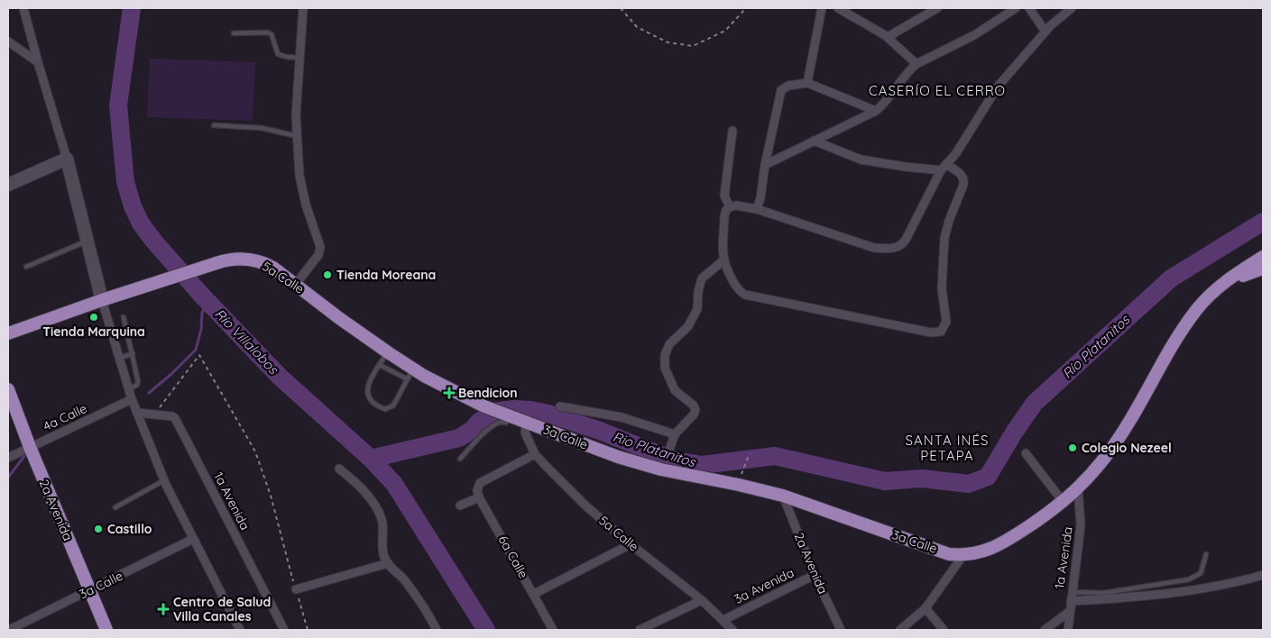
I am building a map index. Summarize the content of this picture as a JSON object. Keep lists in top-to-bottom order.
{
  "streets": {
    "main road": ["5a Calle", "3a Calle", "2a Avenida"],
    "street": [
      "4a Calle",
      "1a Avenida",
      "6a Calle",
      "3a Avenida"
    ]
  },
  "crossings": [
    ["5a Calle", "3a Calle"],
    ["5a Calle", "3a Avenida"],
    ["4a Calle", "2a Avenida"],
    ["3a Calle", "1a Avenida"],
    ["3a Calle", "2a Avenida"],
    ["2a Avenida", "3a Avenida"]
  ],
  "districts": ["CASERÍO EL CERRO", "SANTA INÉS PETAPA"],
  "water": ["Río Villalobos", "Río Platanitos", "Rio Platanitos"],
  "places": {
    "other": [
      "Tienda Moreana",
      "Tienda Marquina",
      "Colegio Nezeel",
      "Castillo"
    ],
    "health": ["Bendicion", "Centro de Salud Villa Canales"]
  }
}
